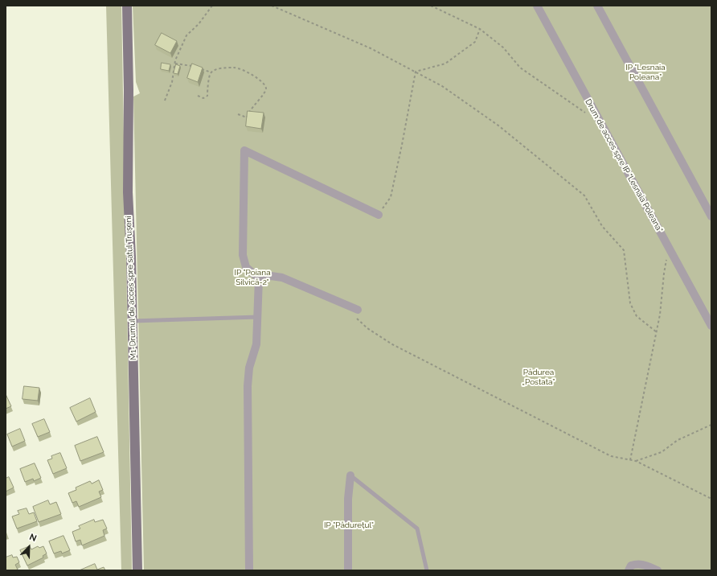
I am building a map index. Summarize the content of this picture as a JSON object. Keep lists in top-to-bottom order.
{
  "streets": {
    "street": ["Drum de acces spre IP \"Lesnaia Poleana\"", "M1-Drumul de acces spre satul Trușeni"]
  },
  "parks": [
    "IP \"Lesnaia Poleana\"",
    "IP \"Poiana Silvică-2\"",
    "Pădurea „Postata”",
    "IP \"Pădurețul\""
  ],
  "north": "top right"
}
